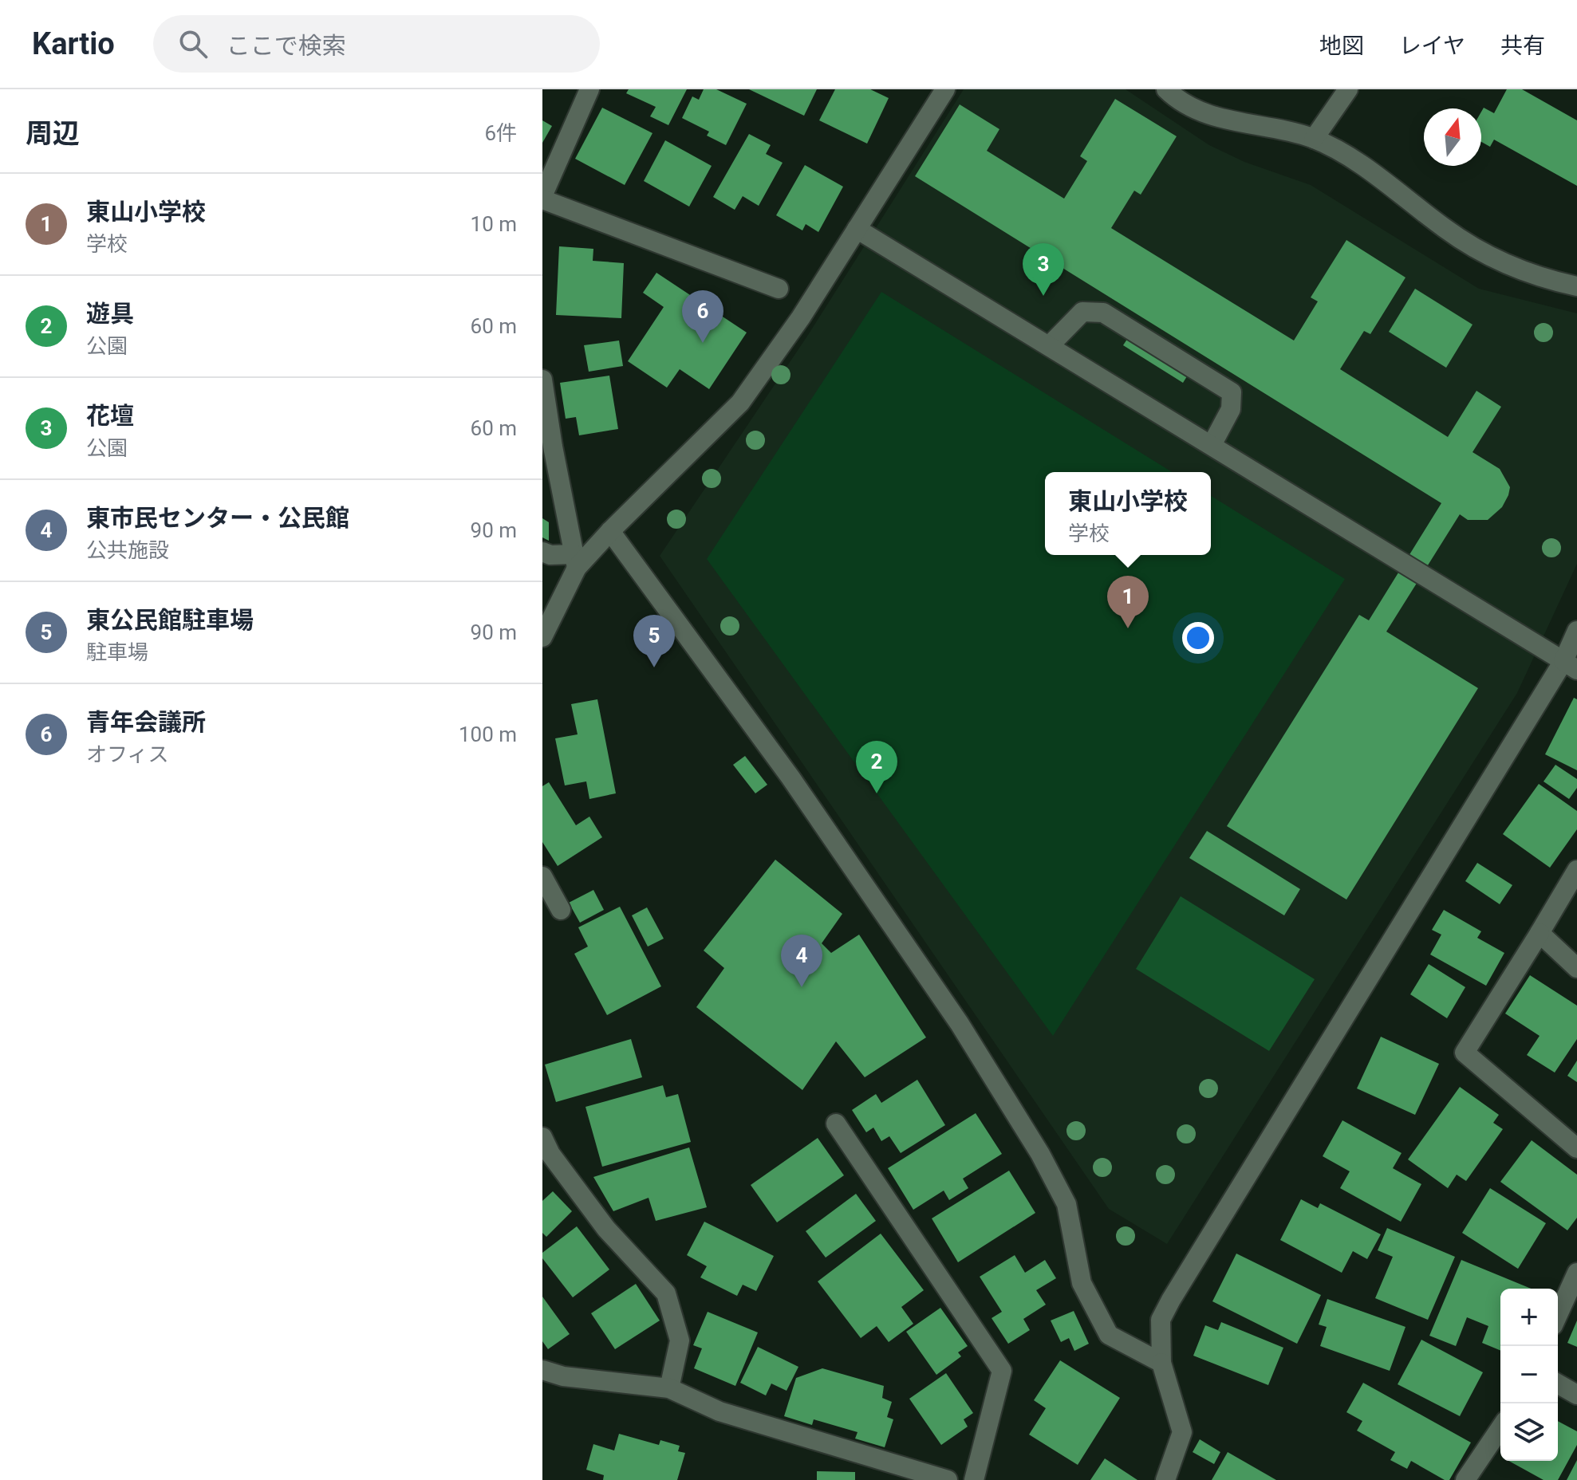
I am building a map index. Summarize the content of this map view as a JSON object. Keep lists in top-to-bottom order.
{
  "north": "top",
  "page": {
    "header": "Kartio",
    "search": "ここで検索",
    "nav": ["地図", "レイヤ", "共有"],
    "heading": ["周辺", "6件"],
    "list": [
      {
        "mark": "1",
        "name": "東山小学校",
        "note": "学校",
        "value": "10 m"
      },
      {
        "mark": "2",
        "name": "遊具",
        "note": "公園",
        "value": "60 m"
      },
      {
        "mark": "3",
        "name": "花壇",
        "note": "公園",
        "value": "60 m"
      },
      {
        "mark": "4",
        "name": "東市民センター・公民館",
        "note": "公共施設",
        "value": "90 m"
      },
      {
        "mark": "5",
        "name": "東公民館駐車場",
        "note": "駐車場",
        "value": "90 m"
      },
      {
        "mark": "6",
        "name": "青年会議所",
        "note": "オフィス",
        "value": "100 m"
      }
    ],
    "pins": [
      "3",
      "6",
      "1",
      "5",
      "2",
      "4"
    ],
    "popup": ["東山小学校", "学校"],
    "map_buttons": ["+", "−"]
  }
}
